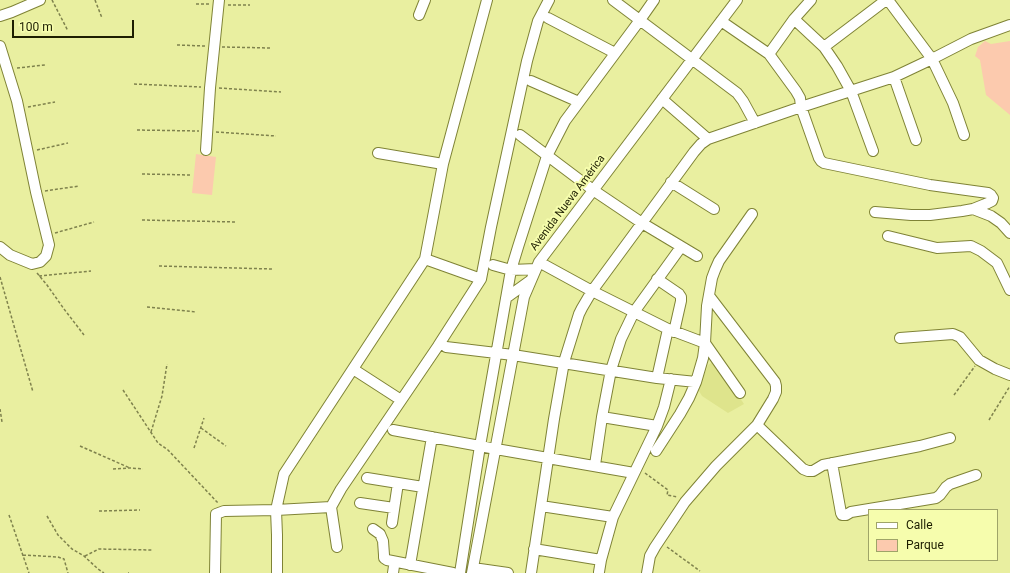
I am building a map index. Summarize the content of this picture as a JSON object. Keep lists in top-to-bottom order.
{
  "streets": {
    "street": ["Avenida Nueva América"]
  },
  "legend": ["Calle", "Parque"],
  "scale_bar": "100 m"
}
